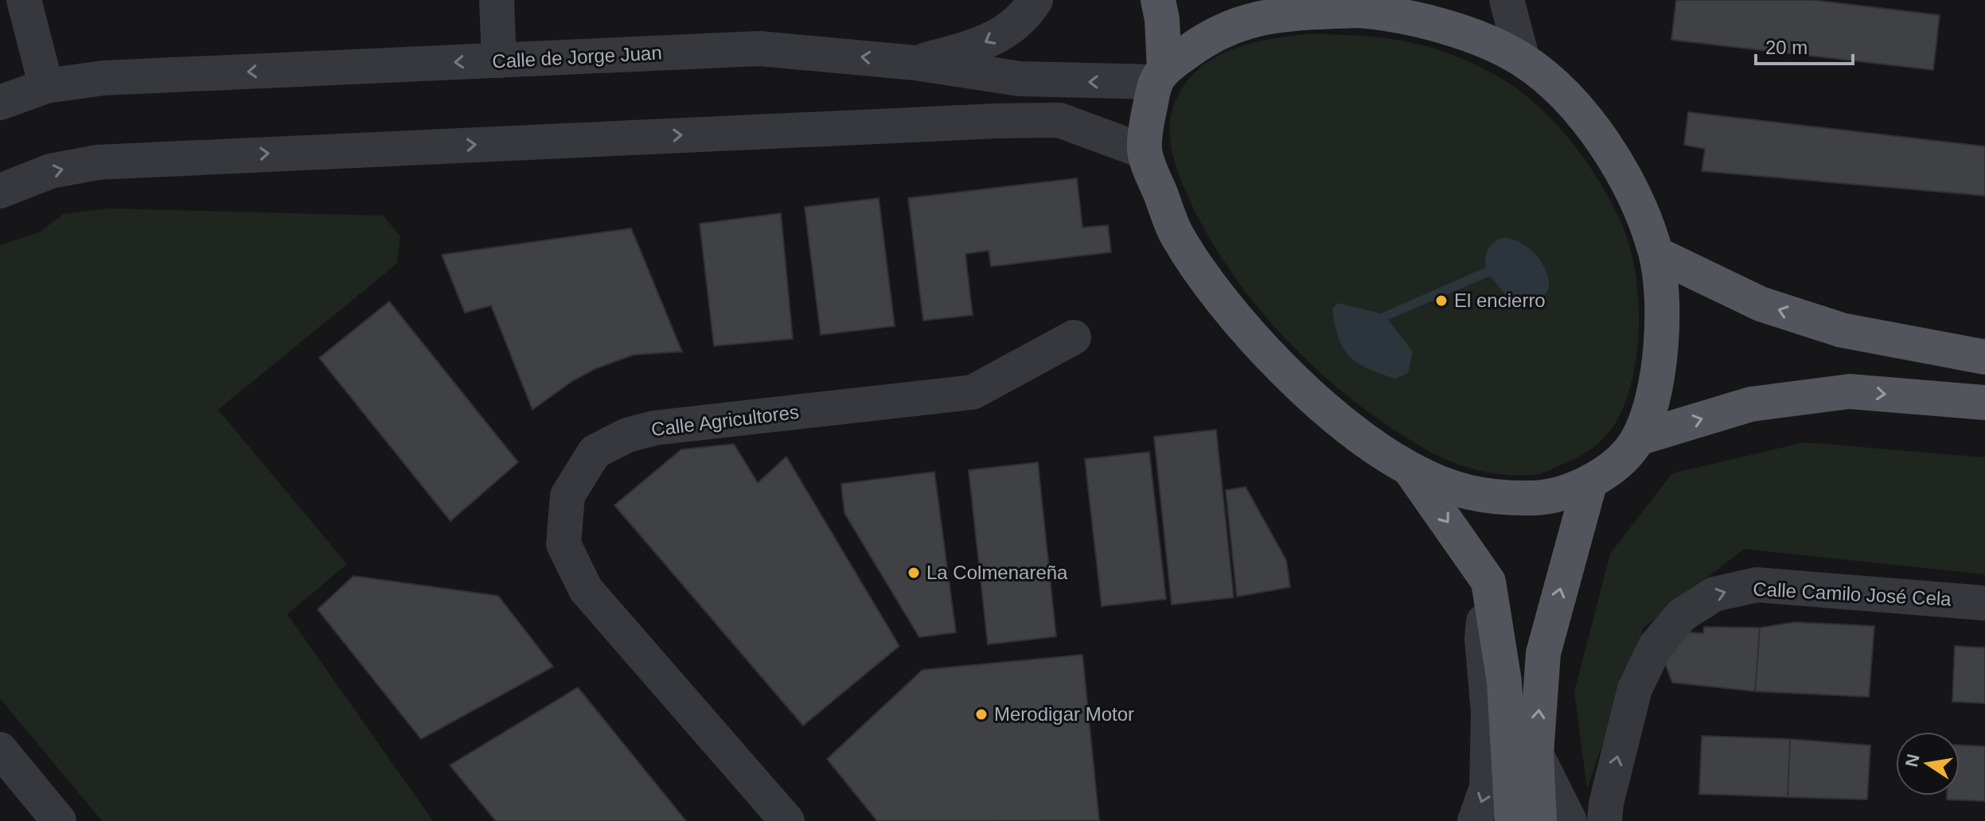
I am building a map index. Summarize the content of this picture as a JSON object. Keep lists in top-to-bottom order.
{
  "streets": {
    "street": ["Calle de Jorge Juan", "Calle Agricultores", "Calle Camilo José Cela"]
  },
  "one_way": ["Calle Camilo José Cela"],
  "places": ["El encierro", "La Colmenareña", "Merodigar Motor"],
  "scale_bar": "20 m",
  "north": "left"
}
